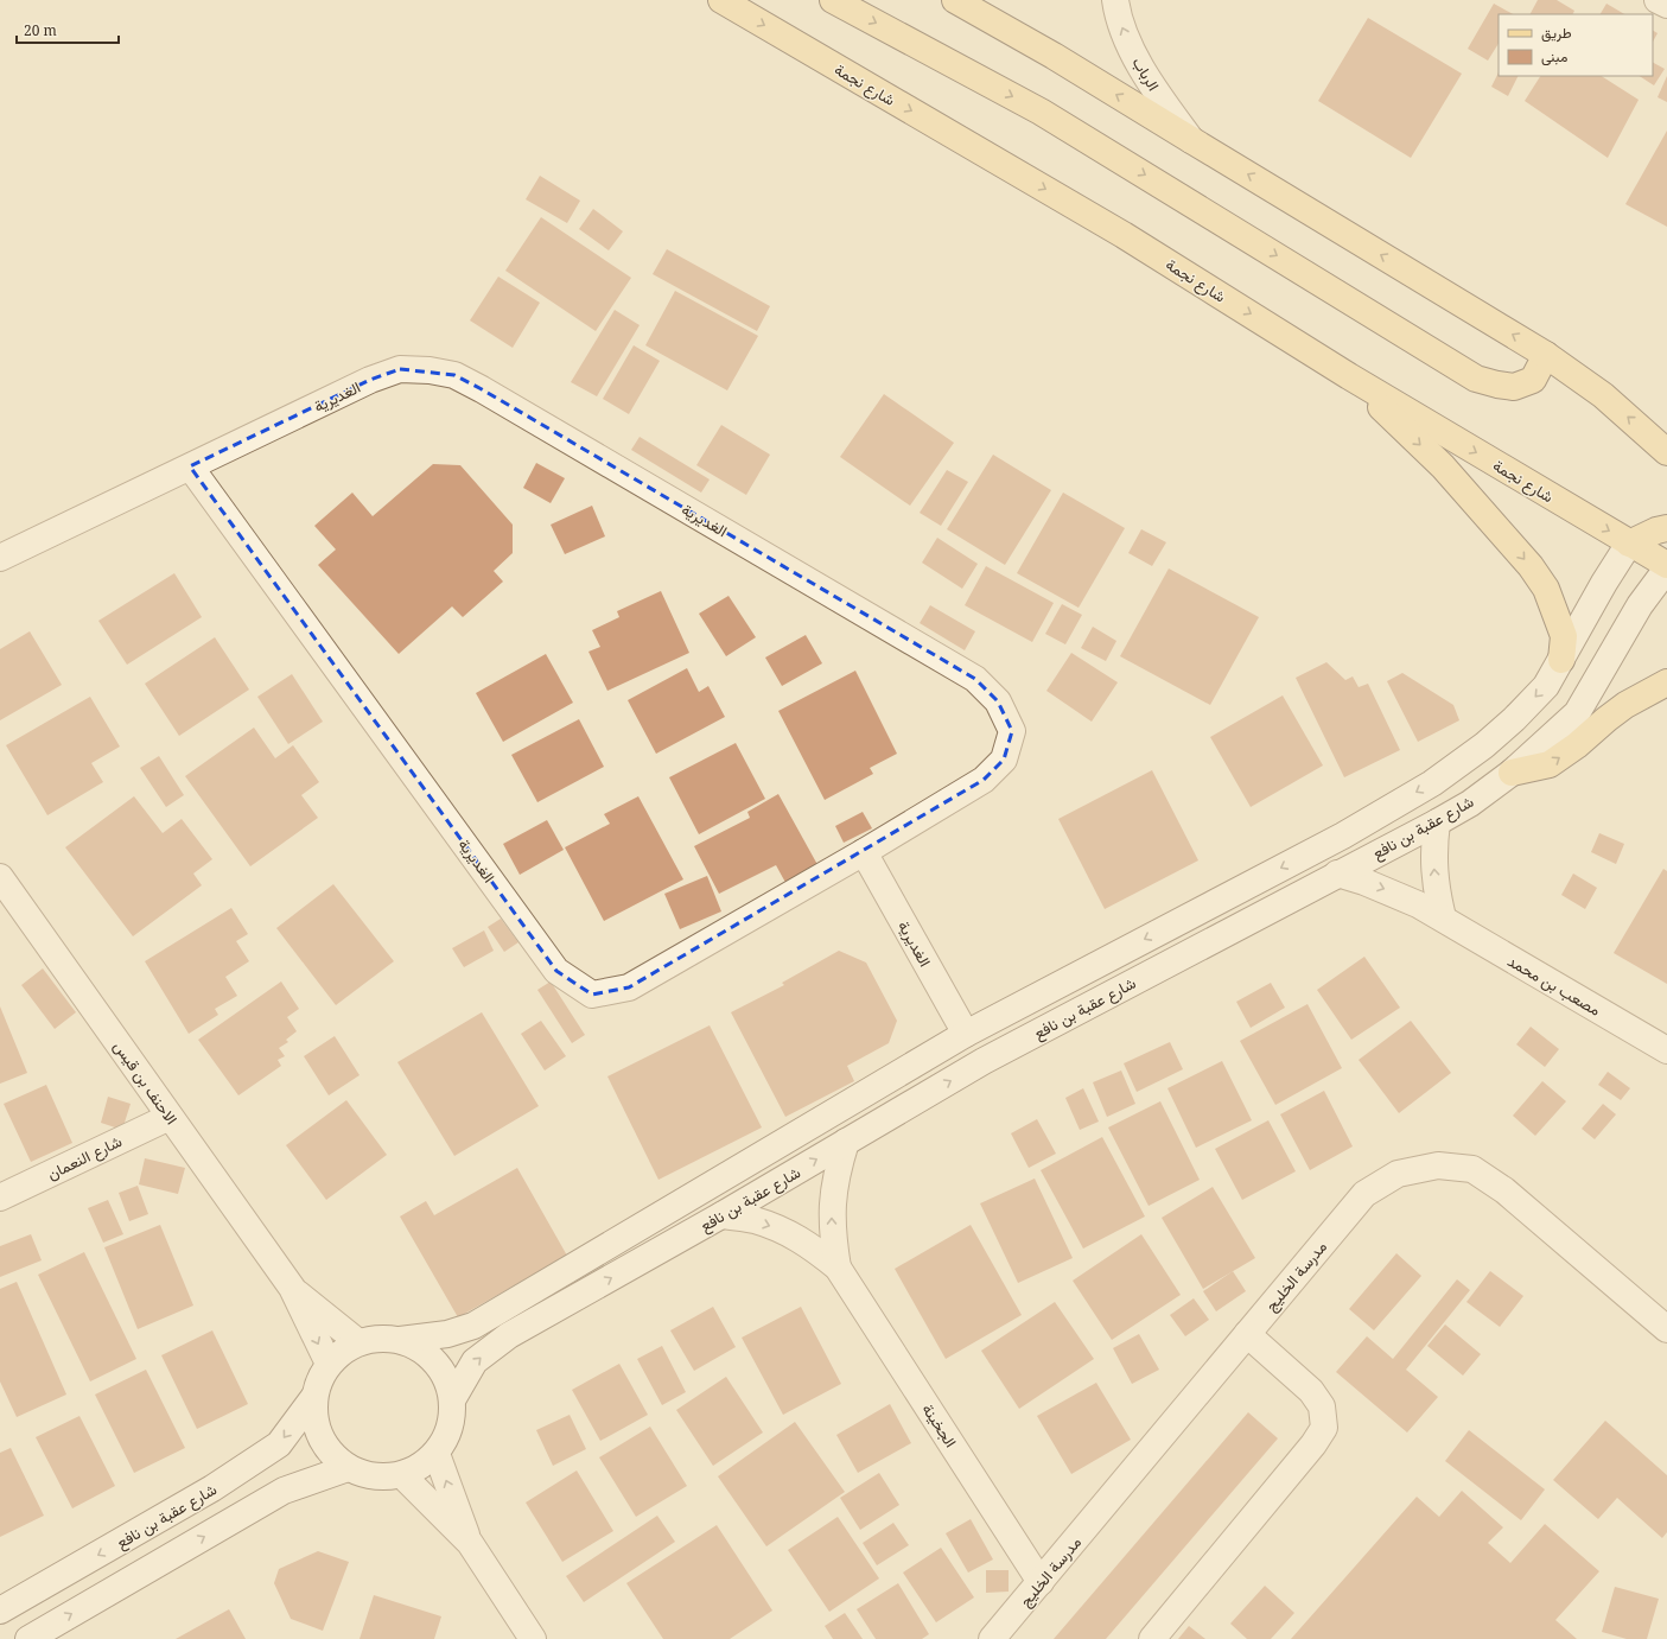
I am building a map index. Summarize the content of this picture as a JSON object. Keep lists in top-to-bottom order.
{
  "streets": {
    "main road": ["شارع نجمة"],
    "street": [
      "الرباب",
      "الغديرية",
      "شارع عقبة بن نافع",
      "مصعب بن محمد",
      "الاحنف بن قيس",
      "شارع النعمان",
      "مدرسة الخليج",
      "الجخينة"
    ]
  },
  "crossings": [
    ["شارع نجمة", "شارع عقبة بن نافع"],
    ["الغديرية", "شارع عقبة بن نافع"],
    ["شارع عقبة بن نافع", "مصعب بن محمد"],
    ["شارع عقبة بن نافع", "الاحنف بن قيس"],
    ["شارع عقبة بن نافع", "الجخينة"],
    ["الاحنف بن قيس", "شارع النعمان"],
    ["مدرسة الخليج", "الجخينة"]
  ],
  "one_way": ["الرباب"],
  "legend": ["طريق", "مبنى"],
  "scale_bar": "20 m"
}
